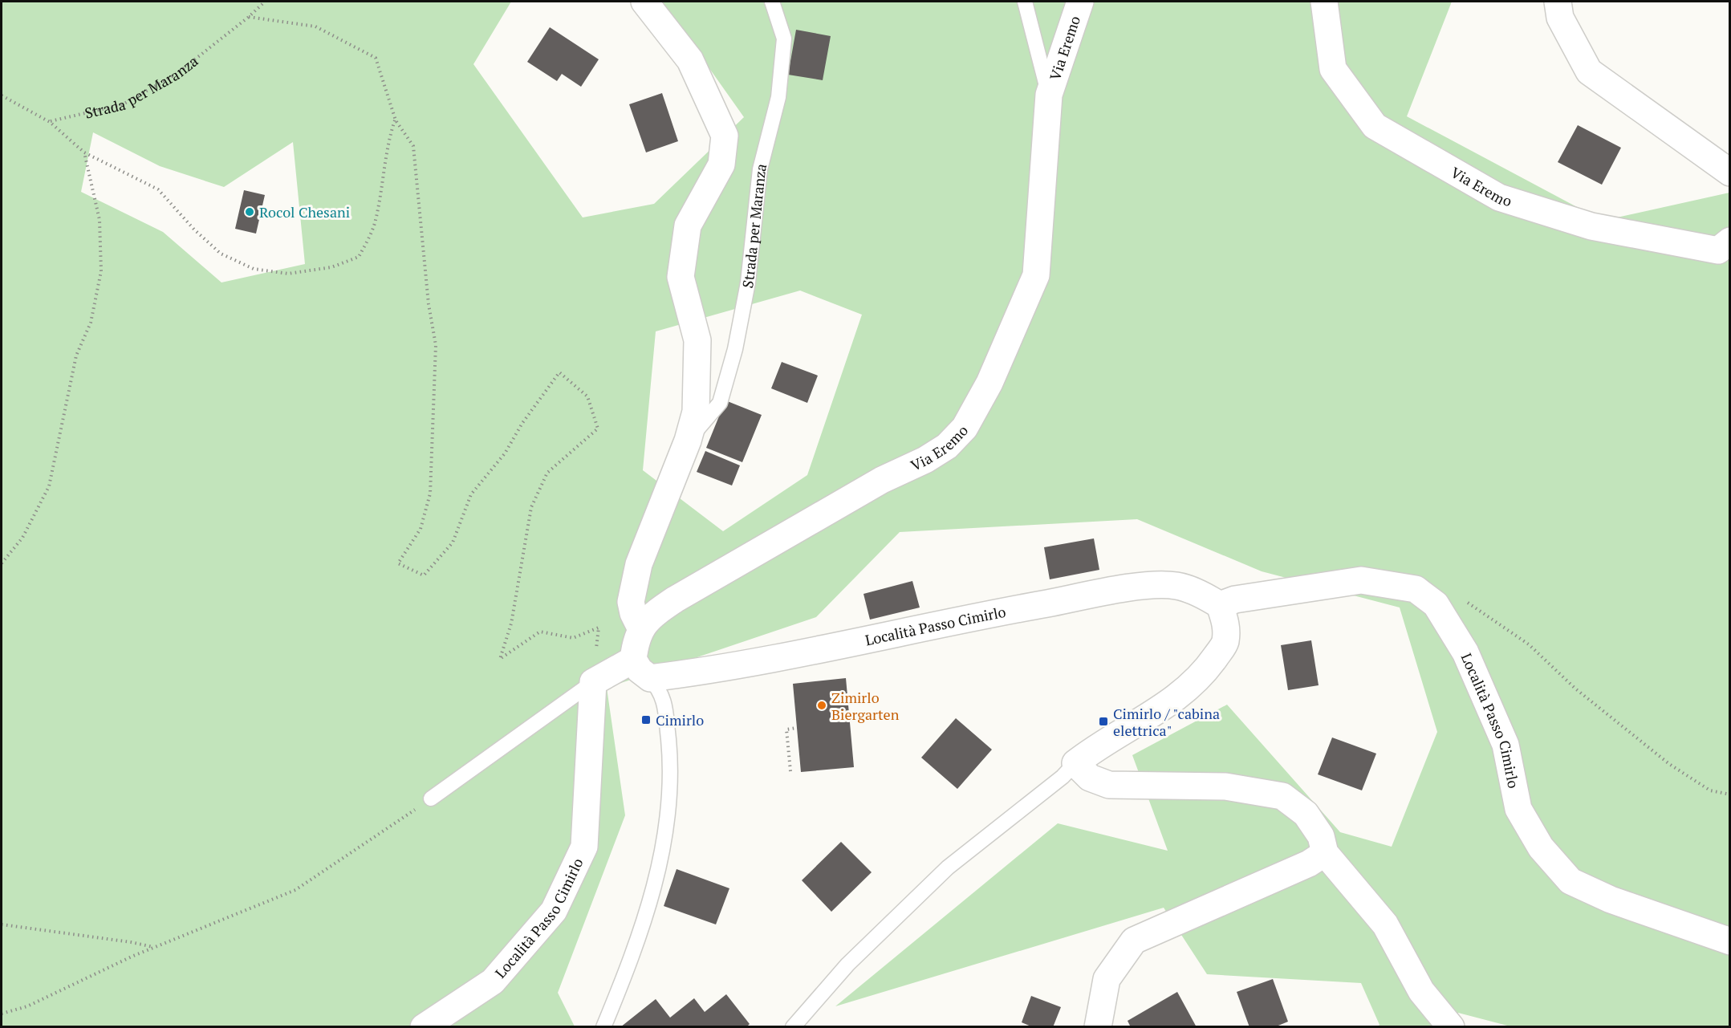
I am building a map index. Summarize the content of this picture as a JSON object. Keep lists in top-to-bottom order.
{
  "streets": {
    "street": ["Via Eremo", "Strada per Maranza", "Località Passo Cimirlo"]
  },
  "crossings": [
    ["Via Eremo", "Strada per Maranza"],
    ["Via Eremo", "Località Passo Cimirlo"]
  ],
  "places": {
    "other": ["Rocol Chesani", "Zimirlo Biergarten"],
    "transit": ["Cimirlo", "Cimirlo / \"cabina elettrica\""]
  }
}
